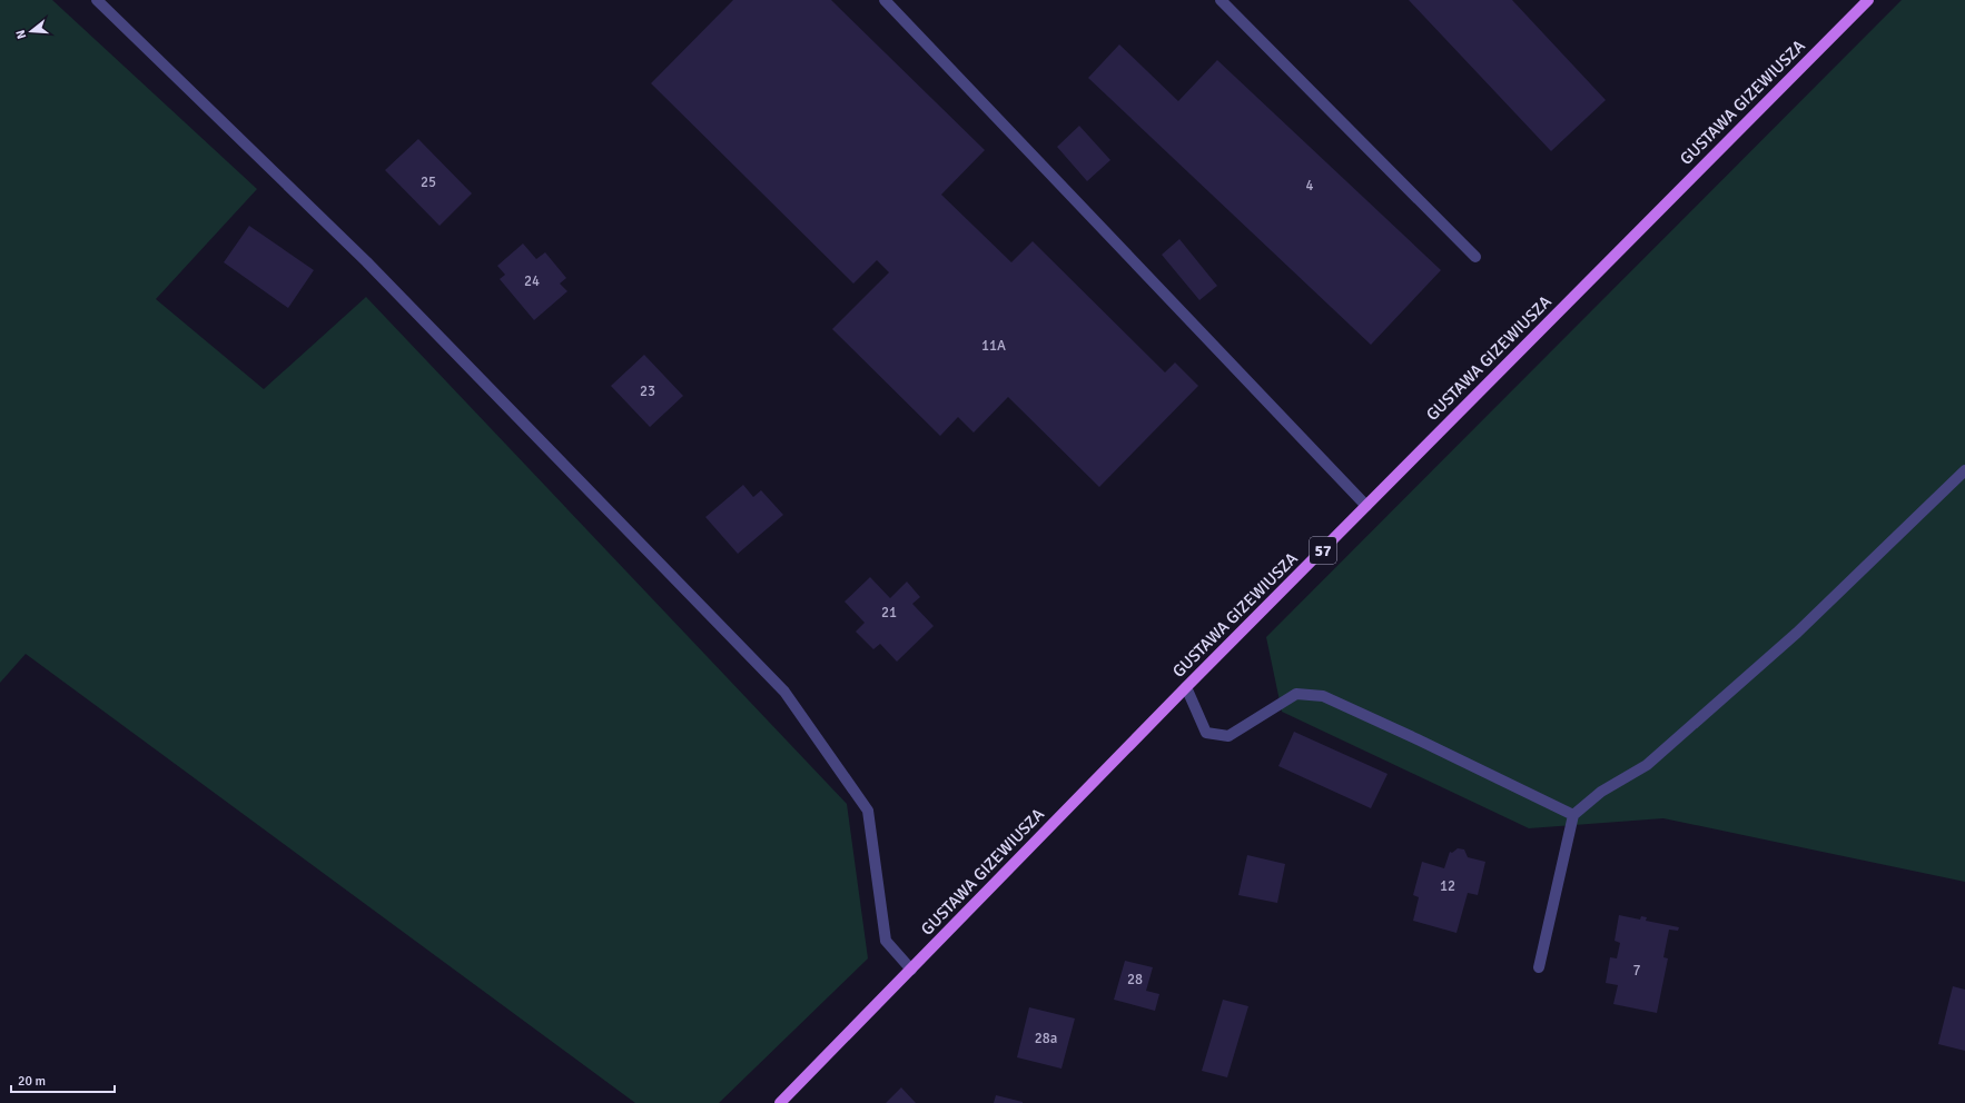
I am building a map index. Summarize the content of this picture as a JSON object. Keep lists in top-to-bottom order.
{
  "streets": {
    "main road": ["GUSTAWA GIZEWIUSZA", "57"]
  },
  "house_numbers": [
    "25",
    "4",
    "24",
    "11A",
    "23",
    "21",
    "12",
    "7",
    "28",
    "28a"
  ],
  "scale_bar": "20 m",
  "north": "left"
}
